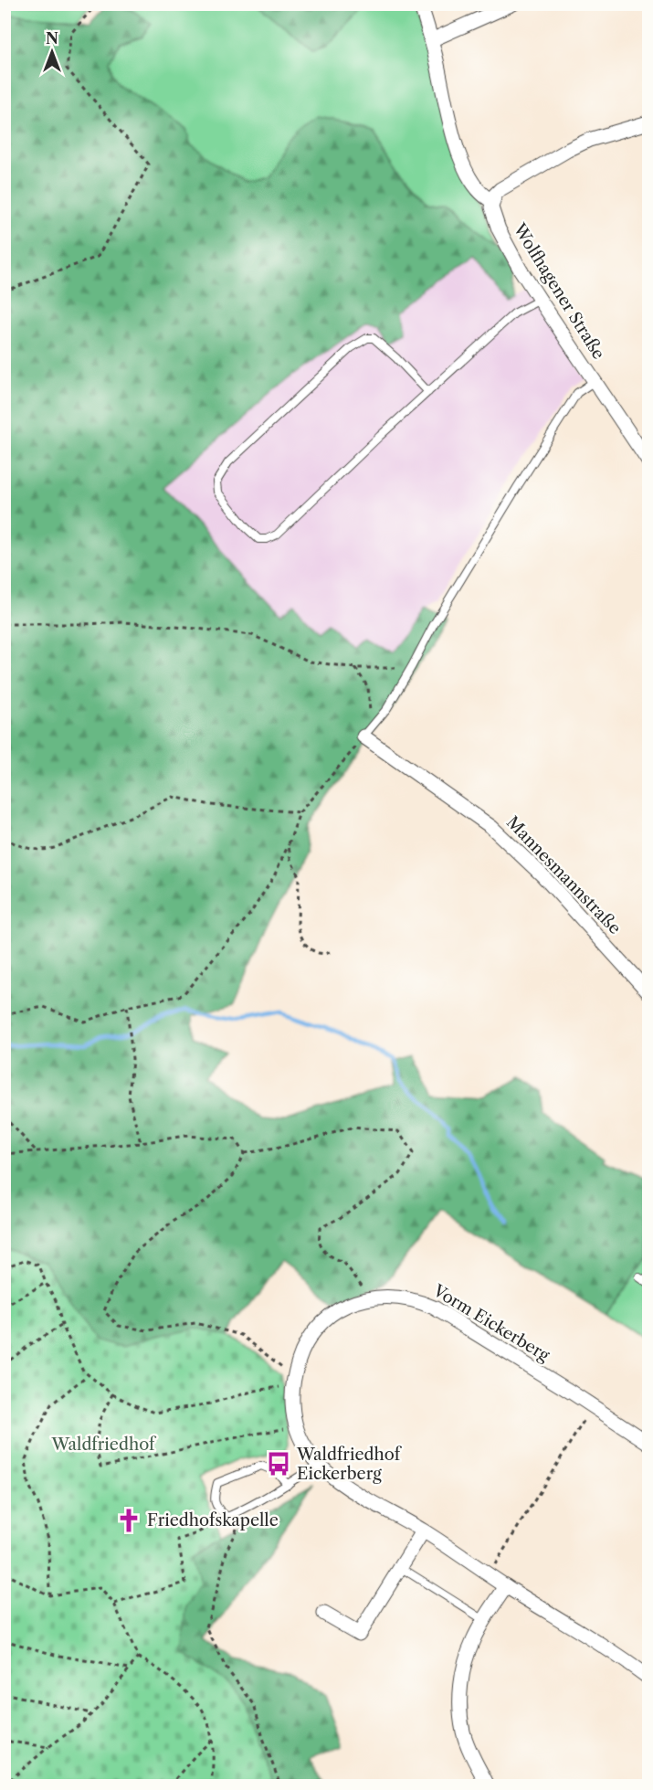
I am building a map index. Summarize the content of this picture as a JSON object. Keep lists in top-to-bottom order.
{
  "streets": {
    "street": ["Wolfhagener Straße", "Mannesmannstraße", "Vorm Eickerberg"]
  },
  "parks": ["Waldfriedhof"],
  "places": {
    "bus stop": ["Waldfriedhof Eickerberg"],
    "church": ["Friedhofskapelle"]
  },
  "north": "top"
}
